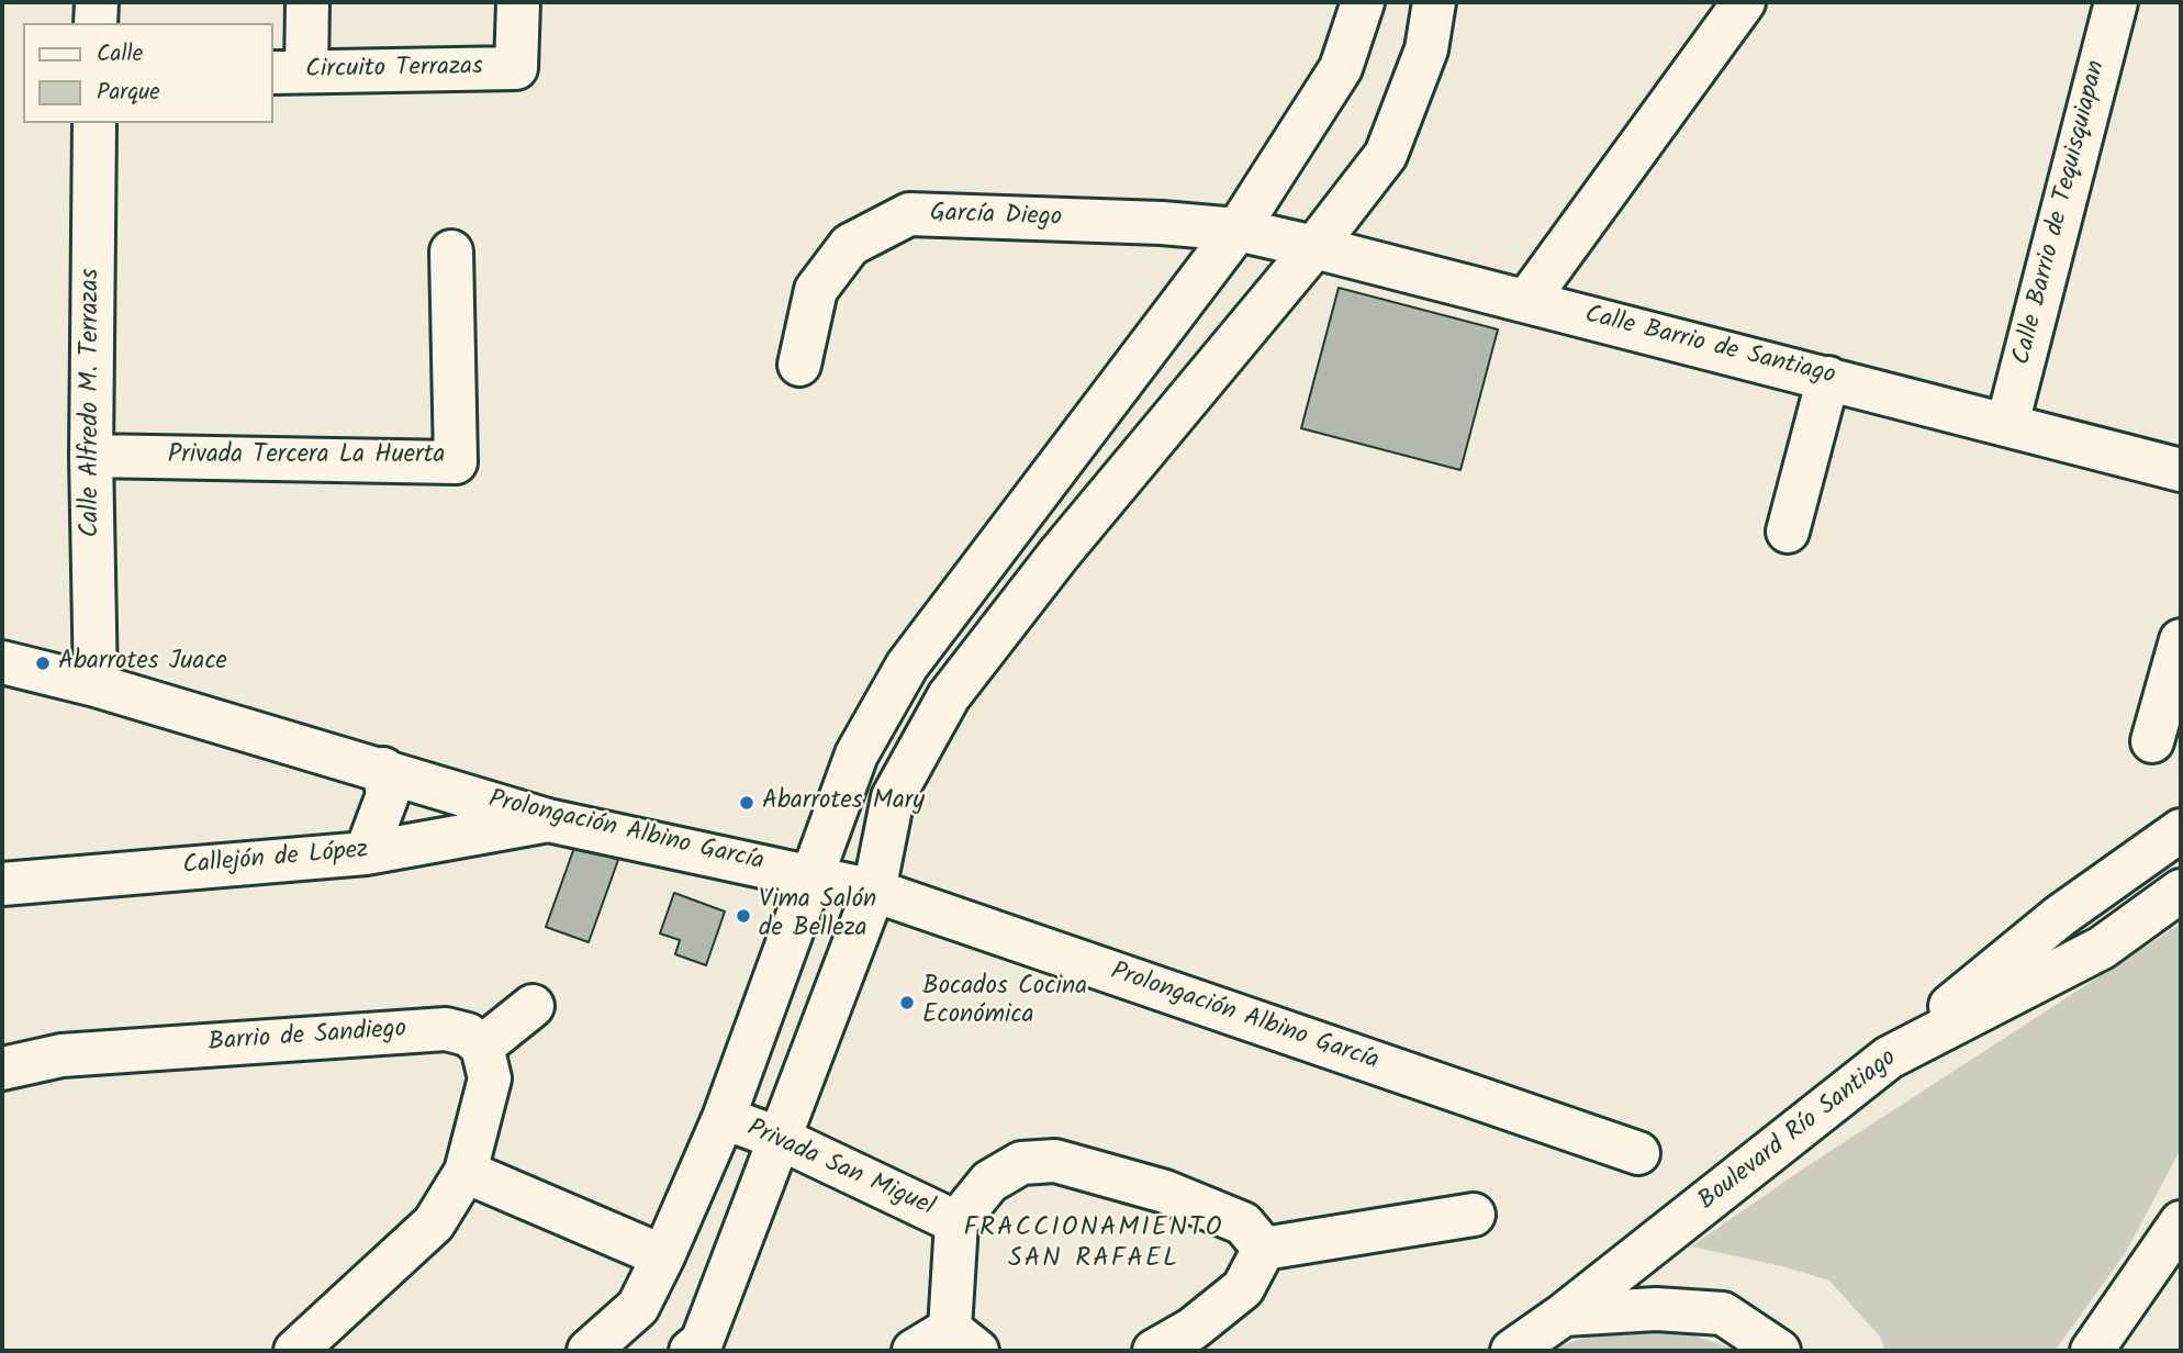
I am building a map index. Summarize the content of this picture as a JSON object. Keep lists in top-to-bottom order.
{
  "streets": {
    "street": [
      "Circuito Terrazas",
      "Calle Barrio de Tequisquiapan",
      "García Diego",
      "Calle Barrio de Santiago",
      "Calle Alfredo M. Terrazas",
      "Privada Tercera La Huerta",
      "Prolongación Albino García",
      "Callejón de López",
      "Barrio de Sandiego",
      "Boulevard Río Santiago",
      "Privada San Miguel"
    ]
  },
  "crossings": [
    ["Calle Barrio de Tequisquiapan", "Calle Barrio de Santiago"],
    ["García Diego", "Calle Barrio de Santiago"],
    ["Calle Alfredo M. Terrazas", "Privada Tercera La Huerta"],
    ["Calle Alfredo M. Terrazas", "Prolongación Albino García"],
    ["Prolongación Albino García", "Callejón de López"]
  ],
  "districts": ["FRACCIONAMIENTO SAN RAFAEL"],
  "places": [
    "Abarrotes Juace",
    "Abarrotes Mary",
    "Vima Salón de Belleza",
    "Bocados Cocina Económica"
  ],
  "legend": ["Calle", "Parque"]
}
